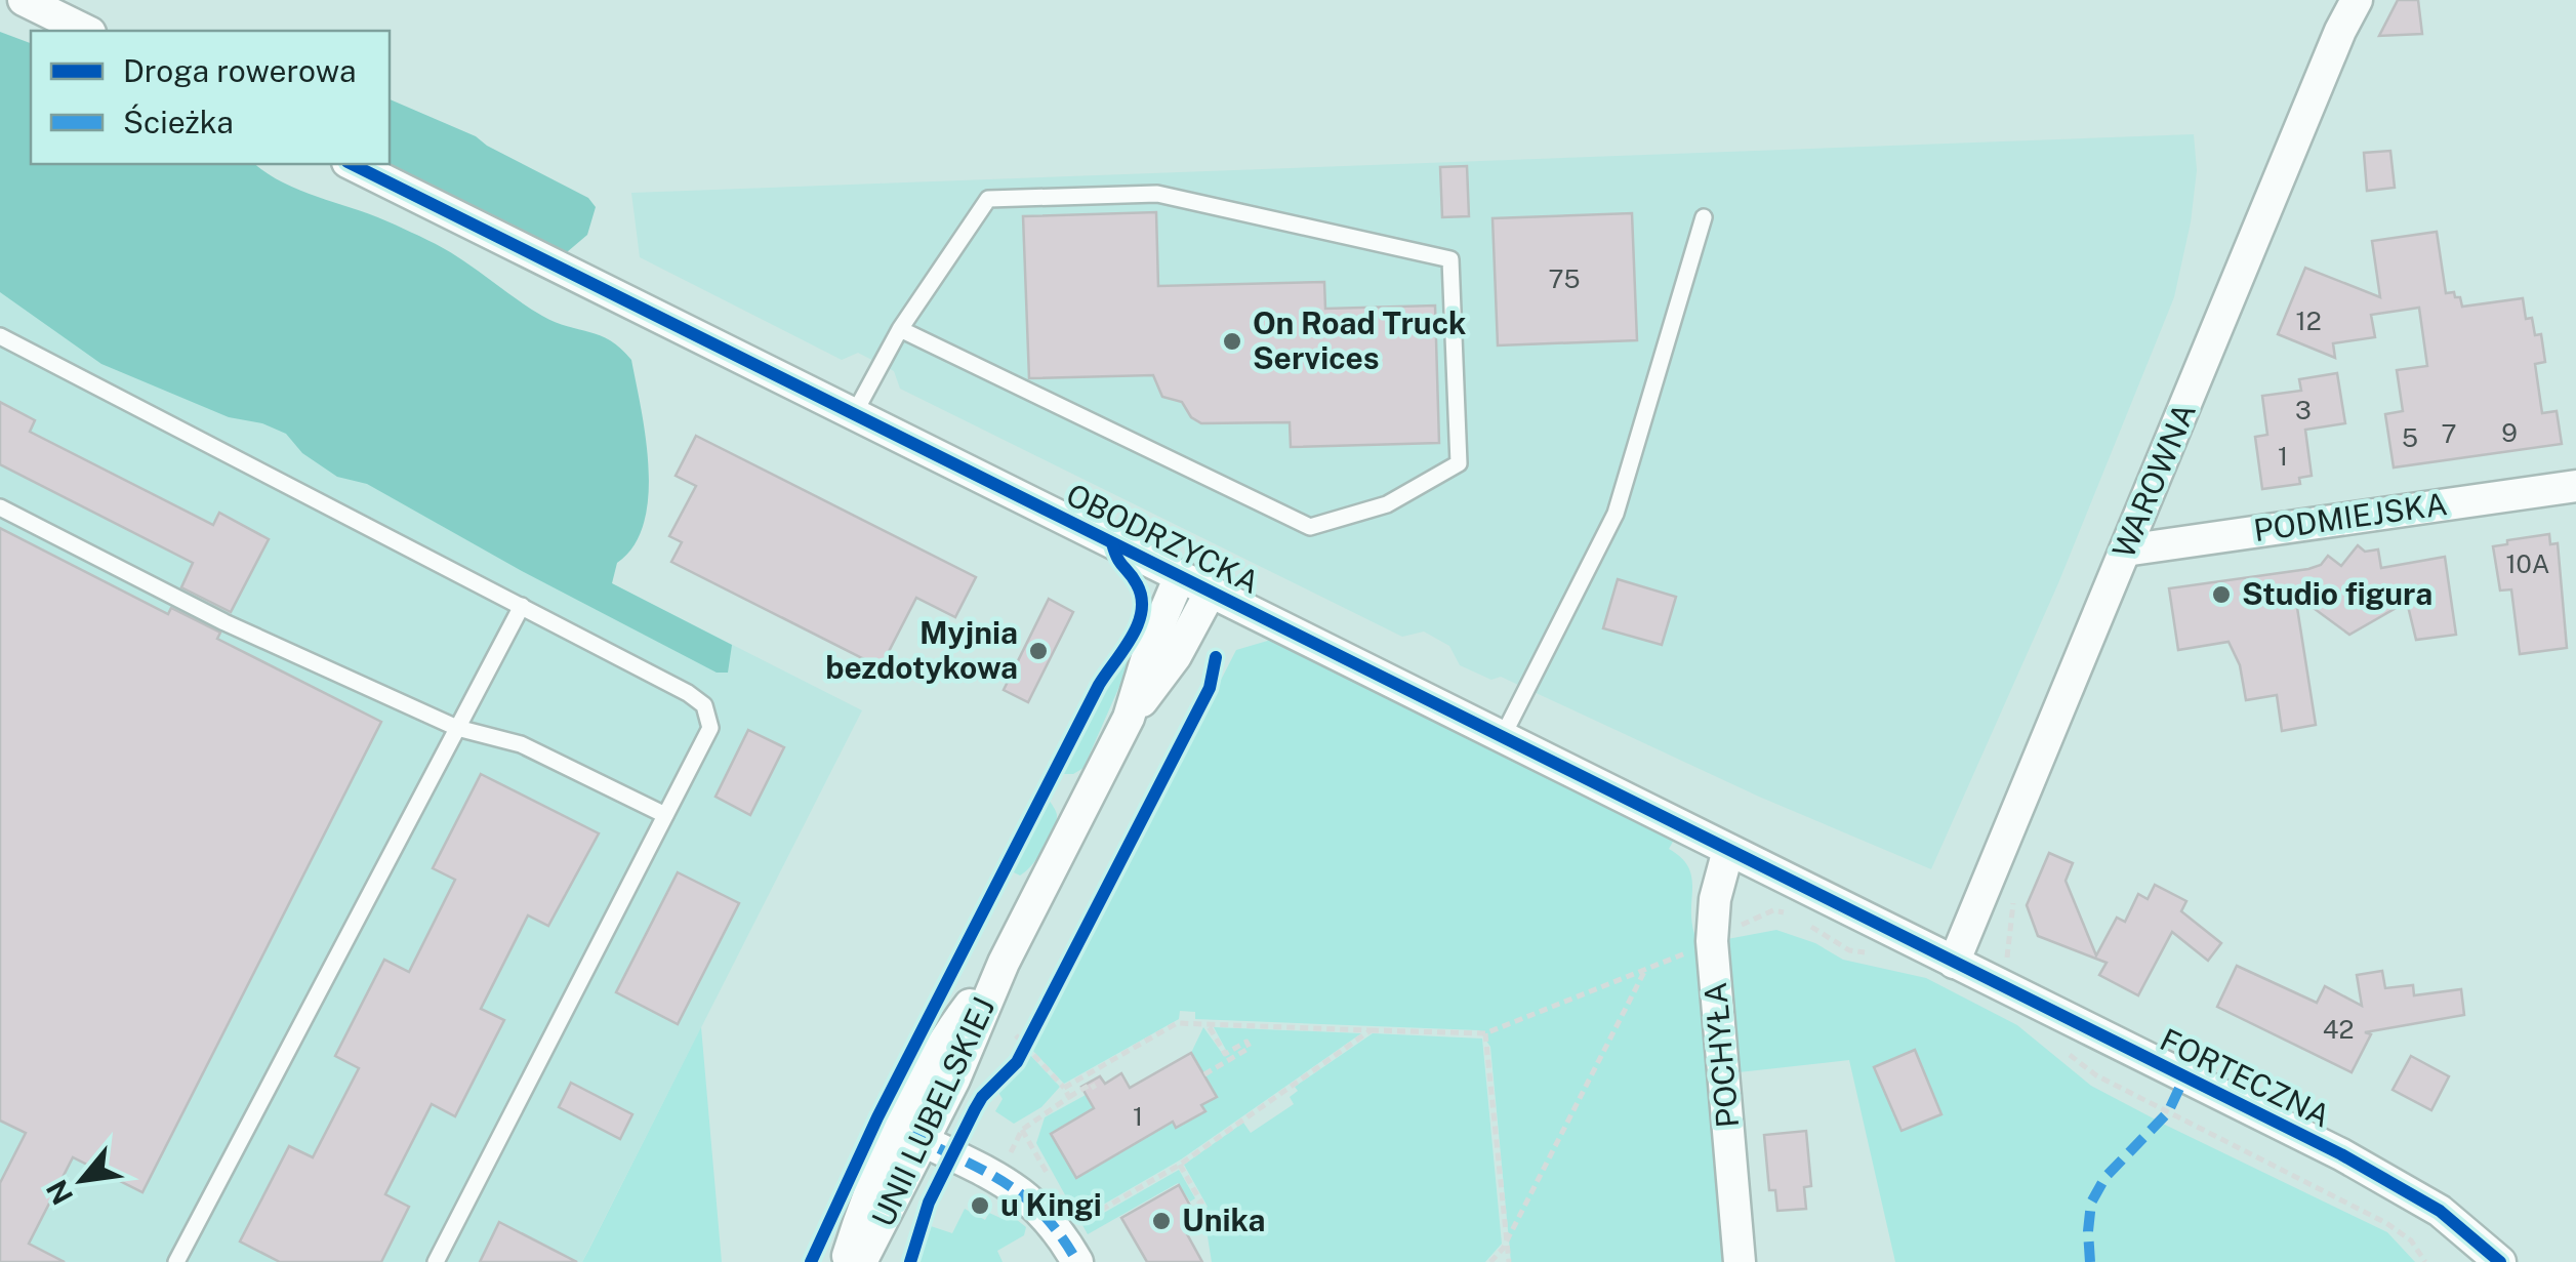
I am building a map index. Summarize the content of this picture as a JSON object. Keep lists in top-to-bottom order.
{
  "streets": {
    "street": [
      "WAROWNA",
      "PODMIEJSKA",
      "OBODRZYCKA",
      "POCHYŁA",
      "FORTECZNA",
      "UNII LUBELSKIEJ"
    ]
  },
  "crossings": [
    ["WAROWNA", "PODMIEJSKA"],
    ["WAROWNA", "OBODRZYCKA"],
    ["WAROWNA", "FORTECZNA"],
    ["OBODRZYCKA", "POCHYŁA"],
    ["OBODRZYCKA", "FORTECZNA"],
    ["OBODRZYCKA", "UNII LUBELSKIEJ"]
  ],
  "places": [
    "On Road Truck Services",
    "Studio figura",
    "Myjnia bezdotykowa",
    "u Kingi",
    "Unika"
  ],
  "house_numbers": [
    "75",
    "12",
    "3",
    "9",
    "7",
    "5",
    "1",
    "10A",
    "42",
    "1"
  ],
  "legend": ["Droga rowerowa", "Ścieżka"],
  "north": "bottom left"
}
